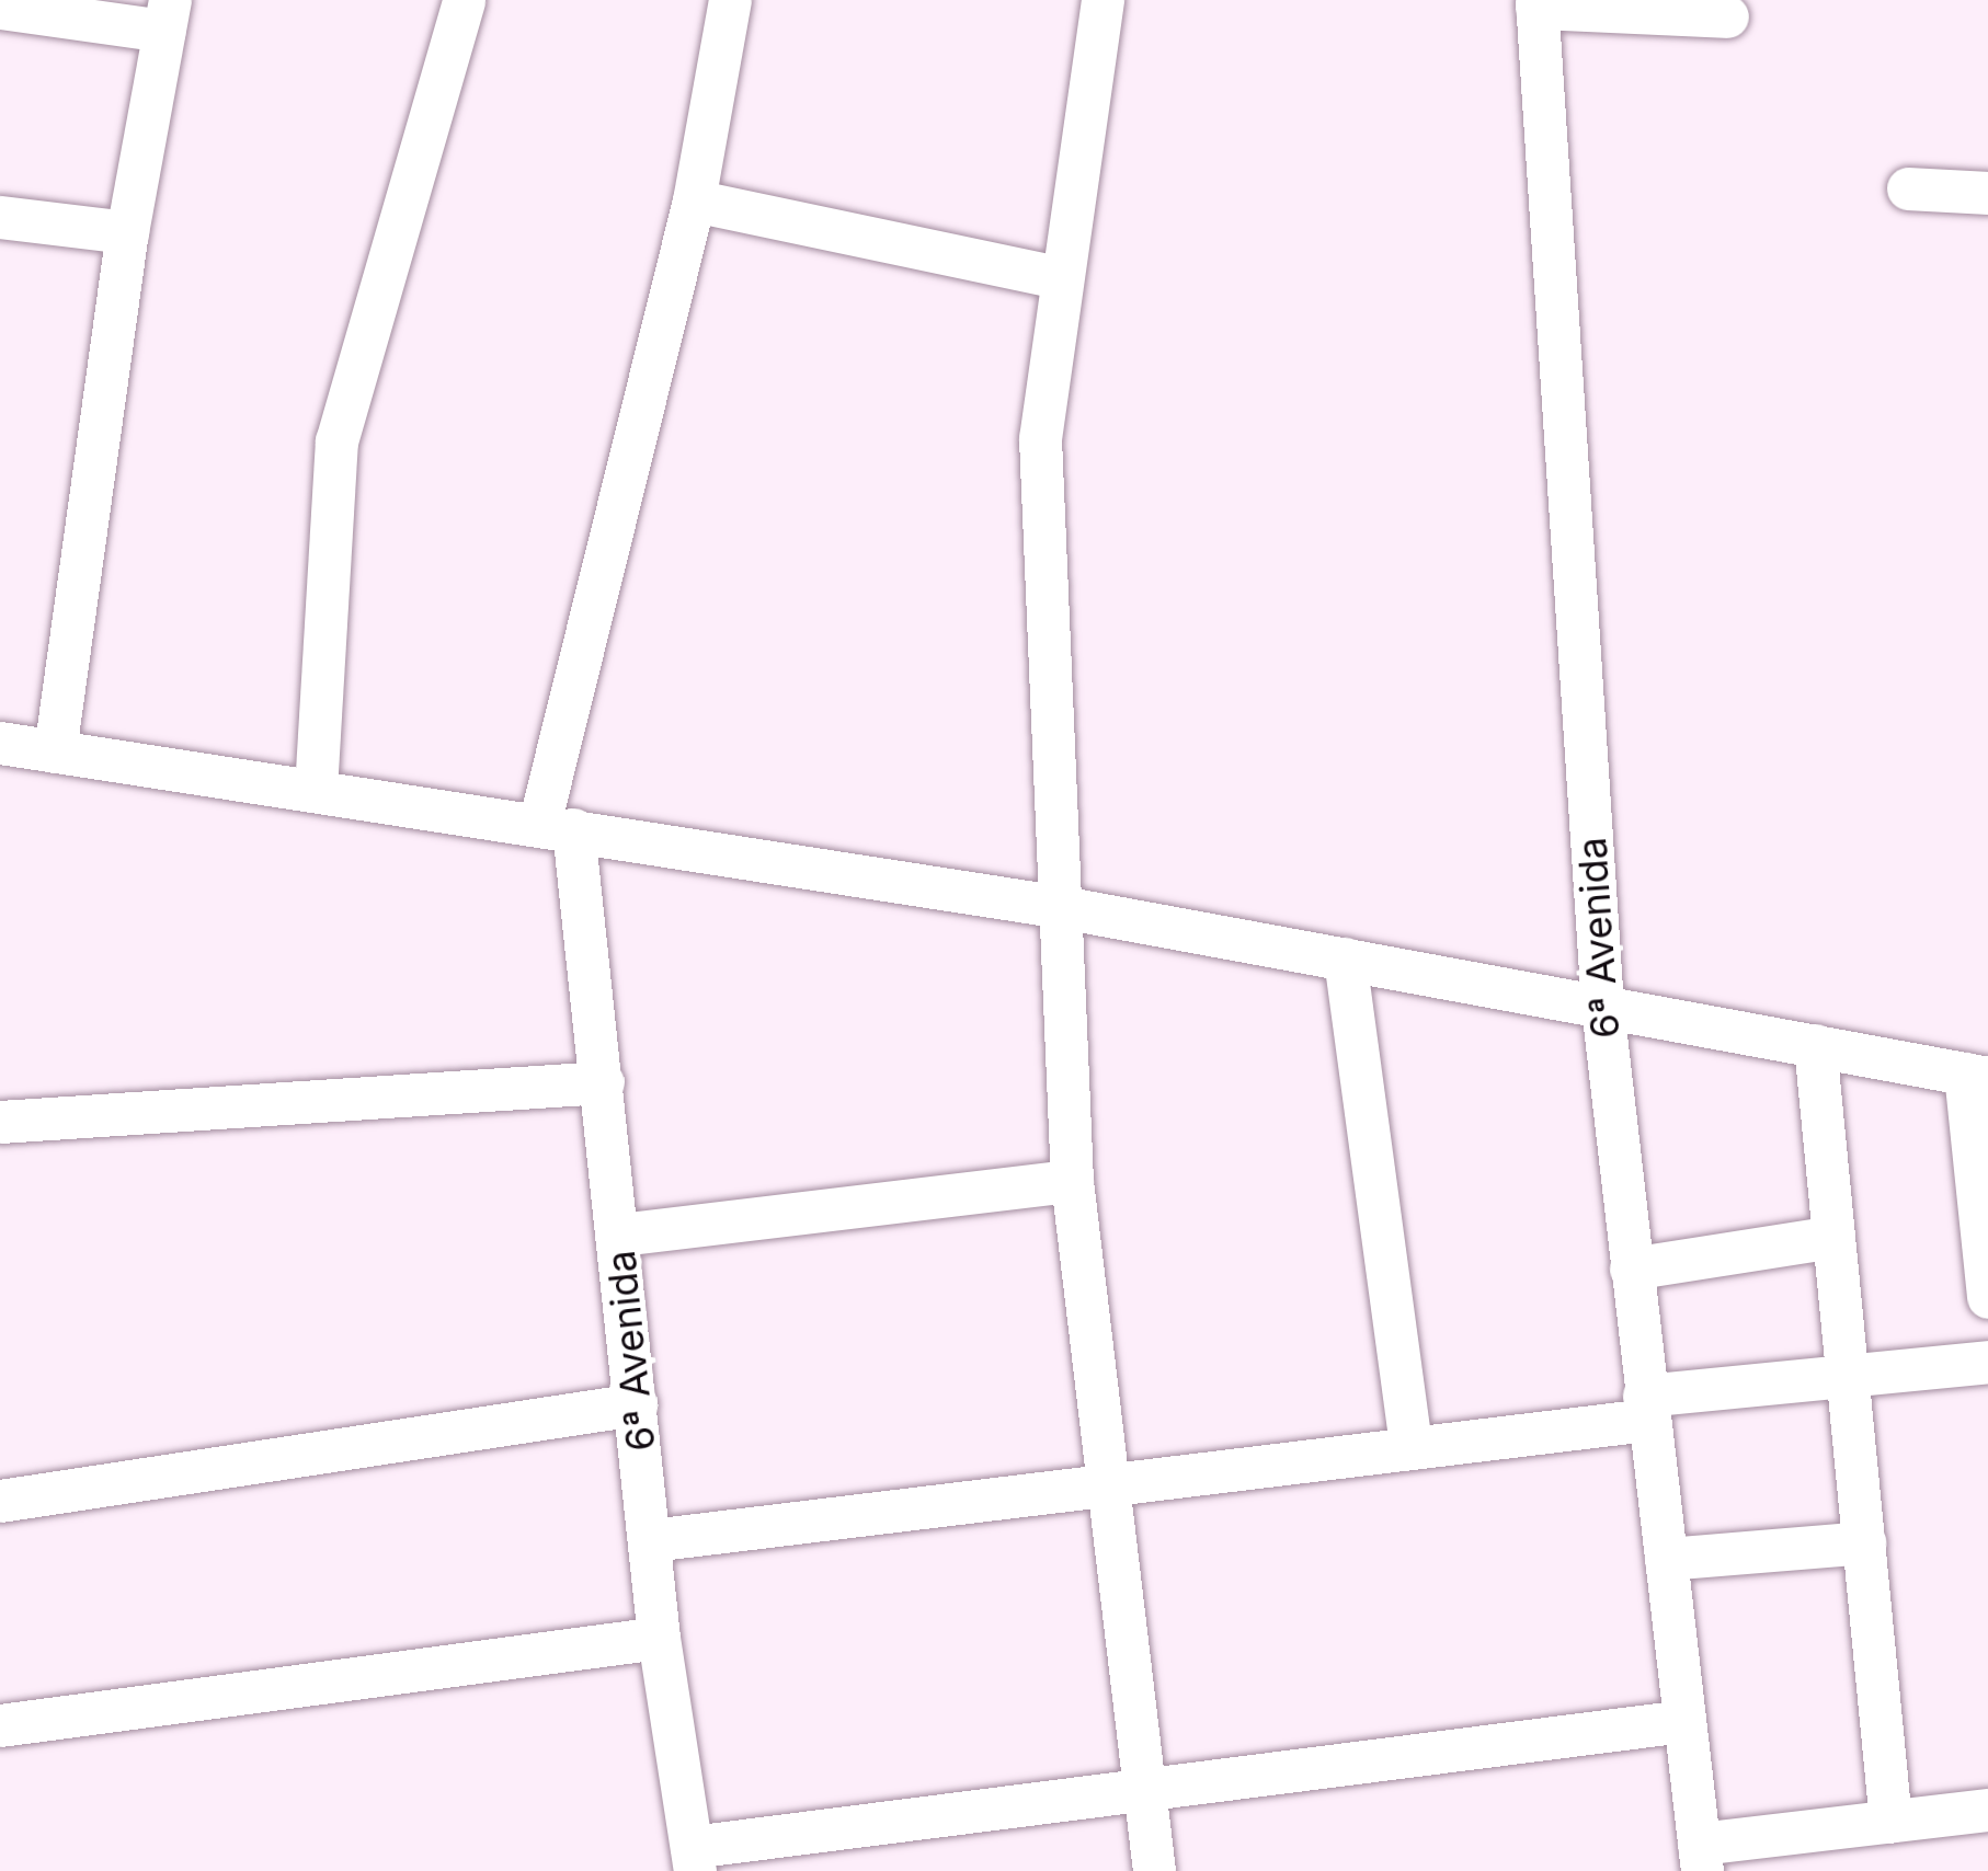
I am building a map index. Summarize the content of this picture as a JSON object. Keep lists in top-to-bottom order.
{
  "streets": {
    "street": ["6ª Avenida"]
  }
}
